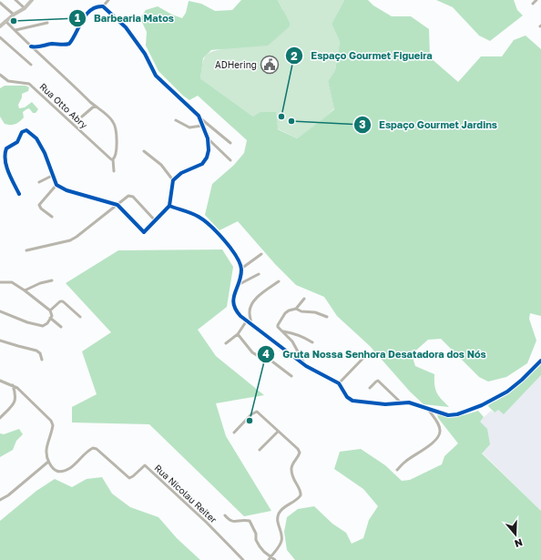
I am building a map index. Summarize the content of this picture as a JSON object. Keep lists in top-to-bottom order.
{
  "streets": {
    "street": ["Rua Otto Abry", "Rua Nicolau Reiter"]
  },
  "places": {
    "other": [
      "Barbearia Matos",
      "Espaço Gourmet Figueira",
      "Espaço Gourmet Jardins",
      "Gruta Nossa Senhora Desatadora dos Nós"
    ],
    "public building": ["ADHering"]
  },
  "north": "bottom"
}
